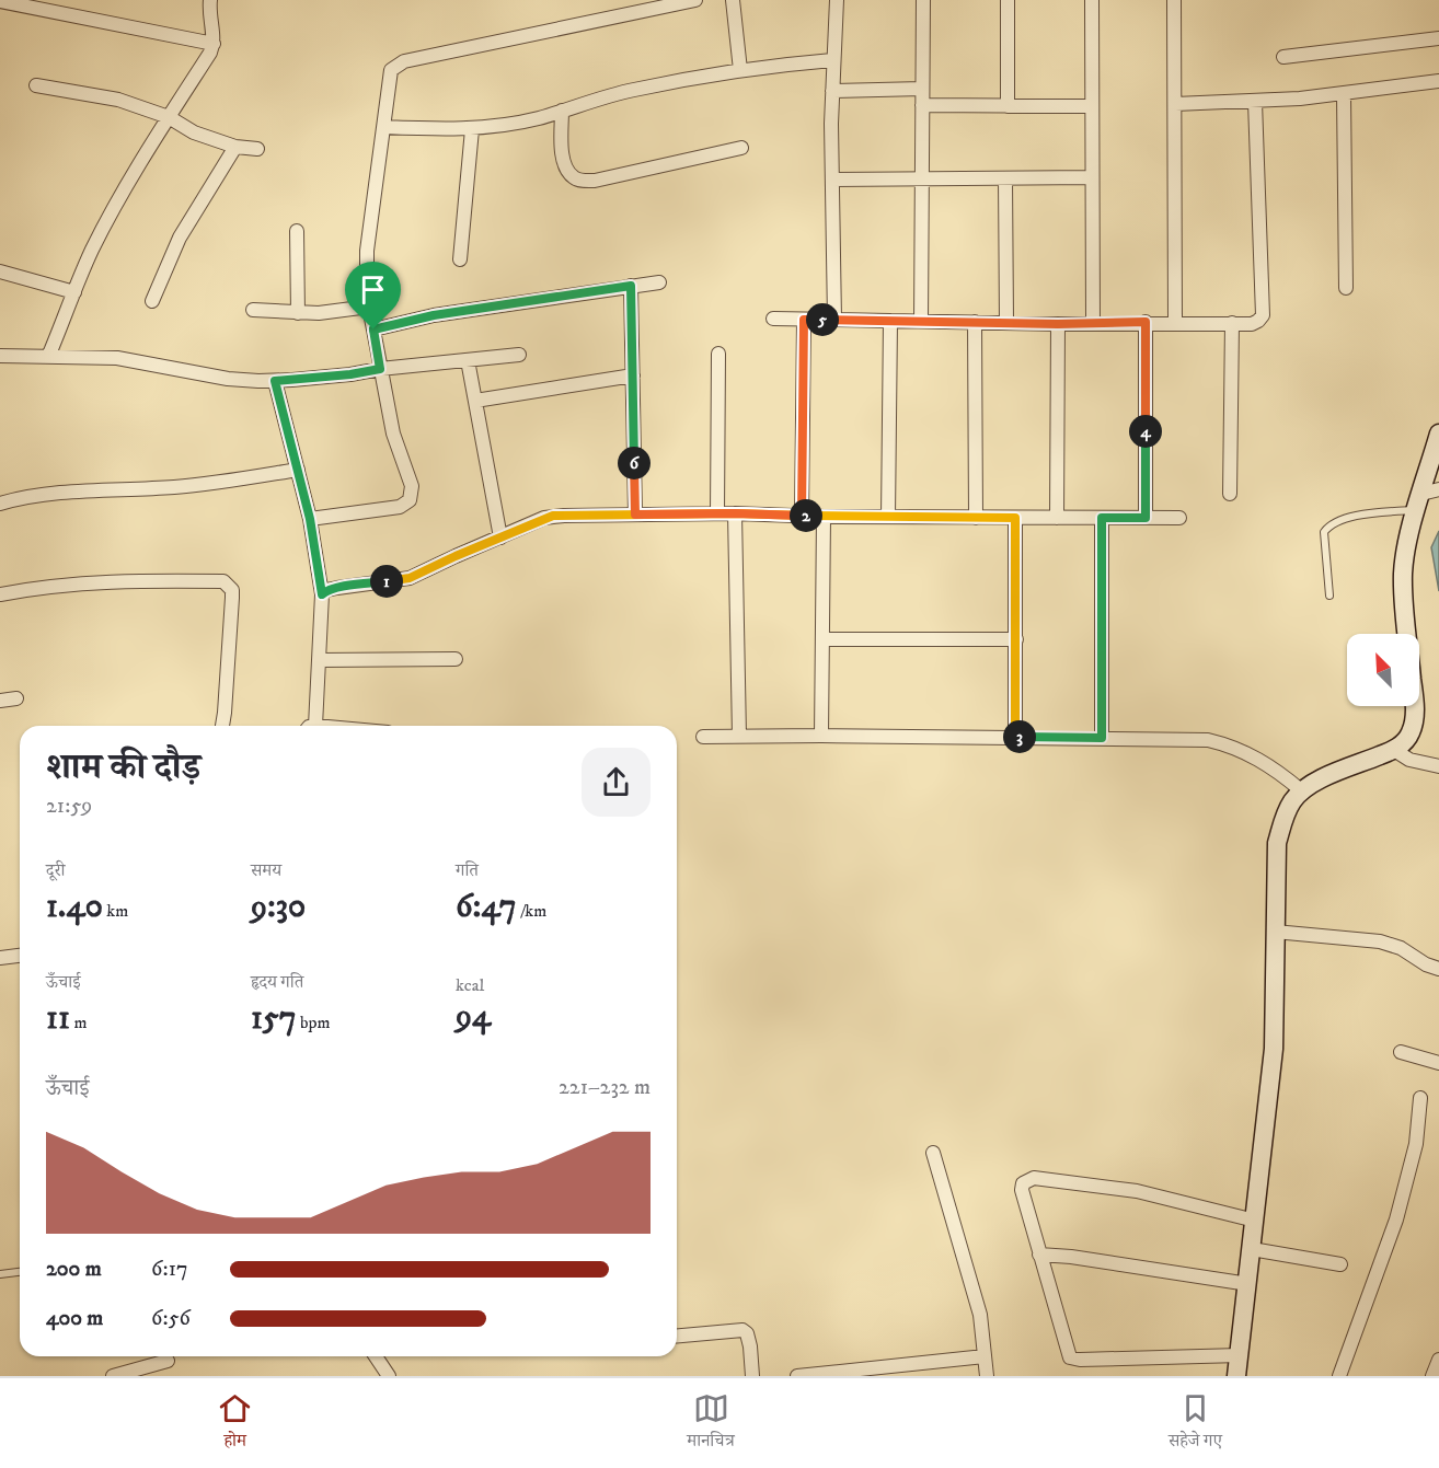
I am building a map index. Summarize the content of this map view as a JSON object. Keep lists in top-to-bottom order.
{
  "north": "top left",
  "page": {
    "pins": [
      "5",
      "4",
      "6",
      "2",
      "1",
      "3"
    ],
    "heading": ["शाम की दौड़", "21:59"],
    "stats": [
      ["दूरी", "1.40 km"],
      ["समय", "9:30"],
      ["गति", "6:47 /km"],
      ["ऊँचाई", "11 m"],
      ["हृदय गति", "157 bpm"],
      ["kcal", "94"]
    ],
    "chart": ["ऊँचाई", "221–232 m"],
    "list": [
      {
        "name": "200 m",
        "note": "6:17"
      },
      {
        "name": "400 m",
        "note": "6:56"
      }
    ],
    "tabs": ["होम", "मानचित्र", "सहेजे गए"]
  }
}
